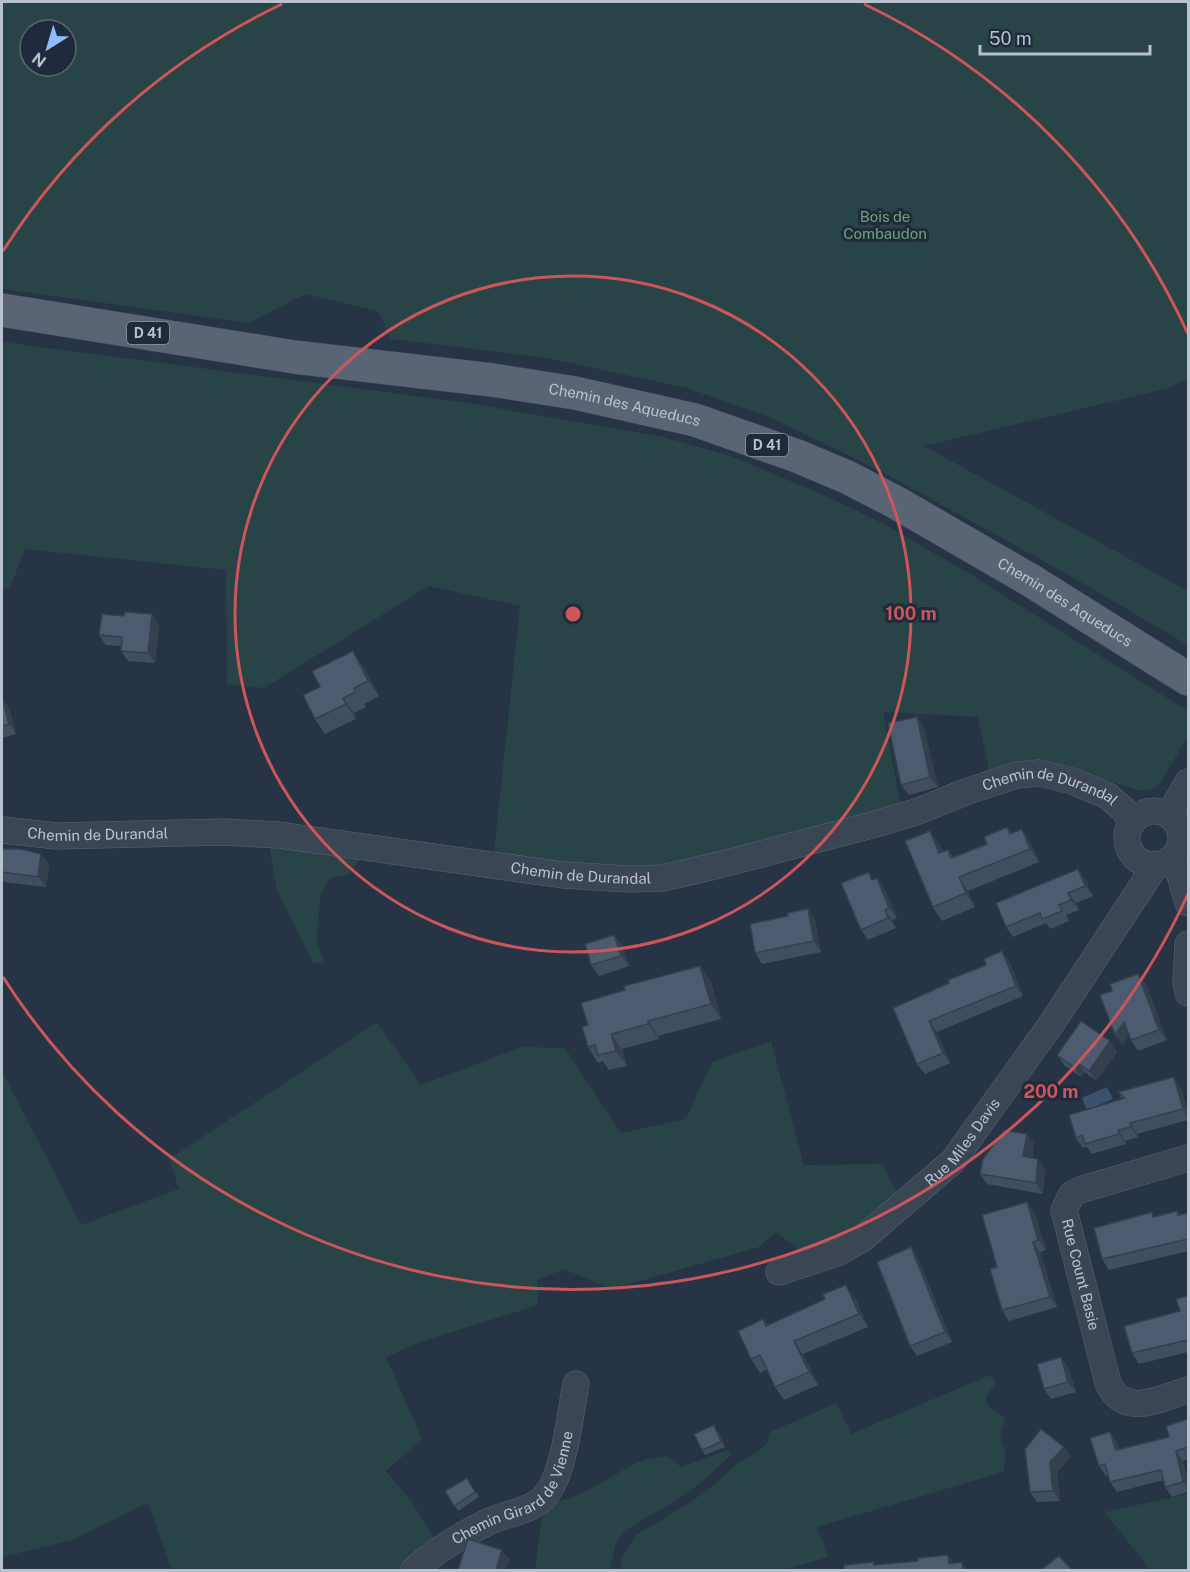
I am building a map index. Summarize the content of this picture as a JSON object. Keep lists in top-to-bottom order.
{
  "streets": {
    "main road": ["D 41", "Chemin des Aqueducs"],
    "street": [
      "Chemin de Durandal",
      "Rue Miles Davis",
      "Rue Count Basie",
      "Chemin Girard de Vienne"
    ]
  },
  "crossings": [
    ["Chemin de Durandal", "Rue Miles Davis"]
  ],
  "parks": ["Bois de Combaudon"],
  "scale_bar": "50 m",
  "north": "bottom left",
  "rings": ["100 m", "200 m"]
}
